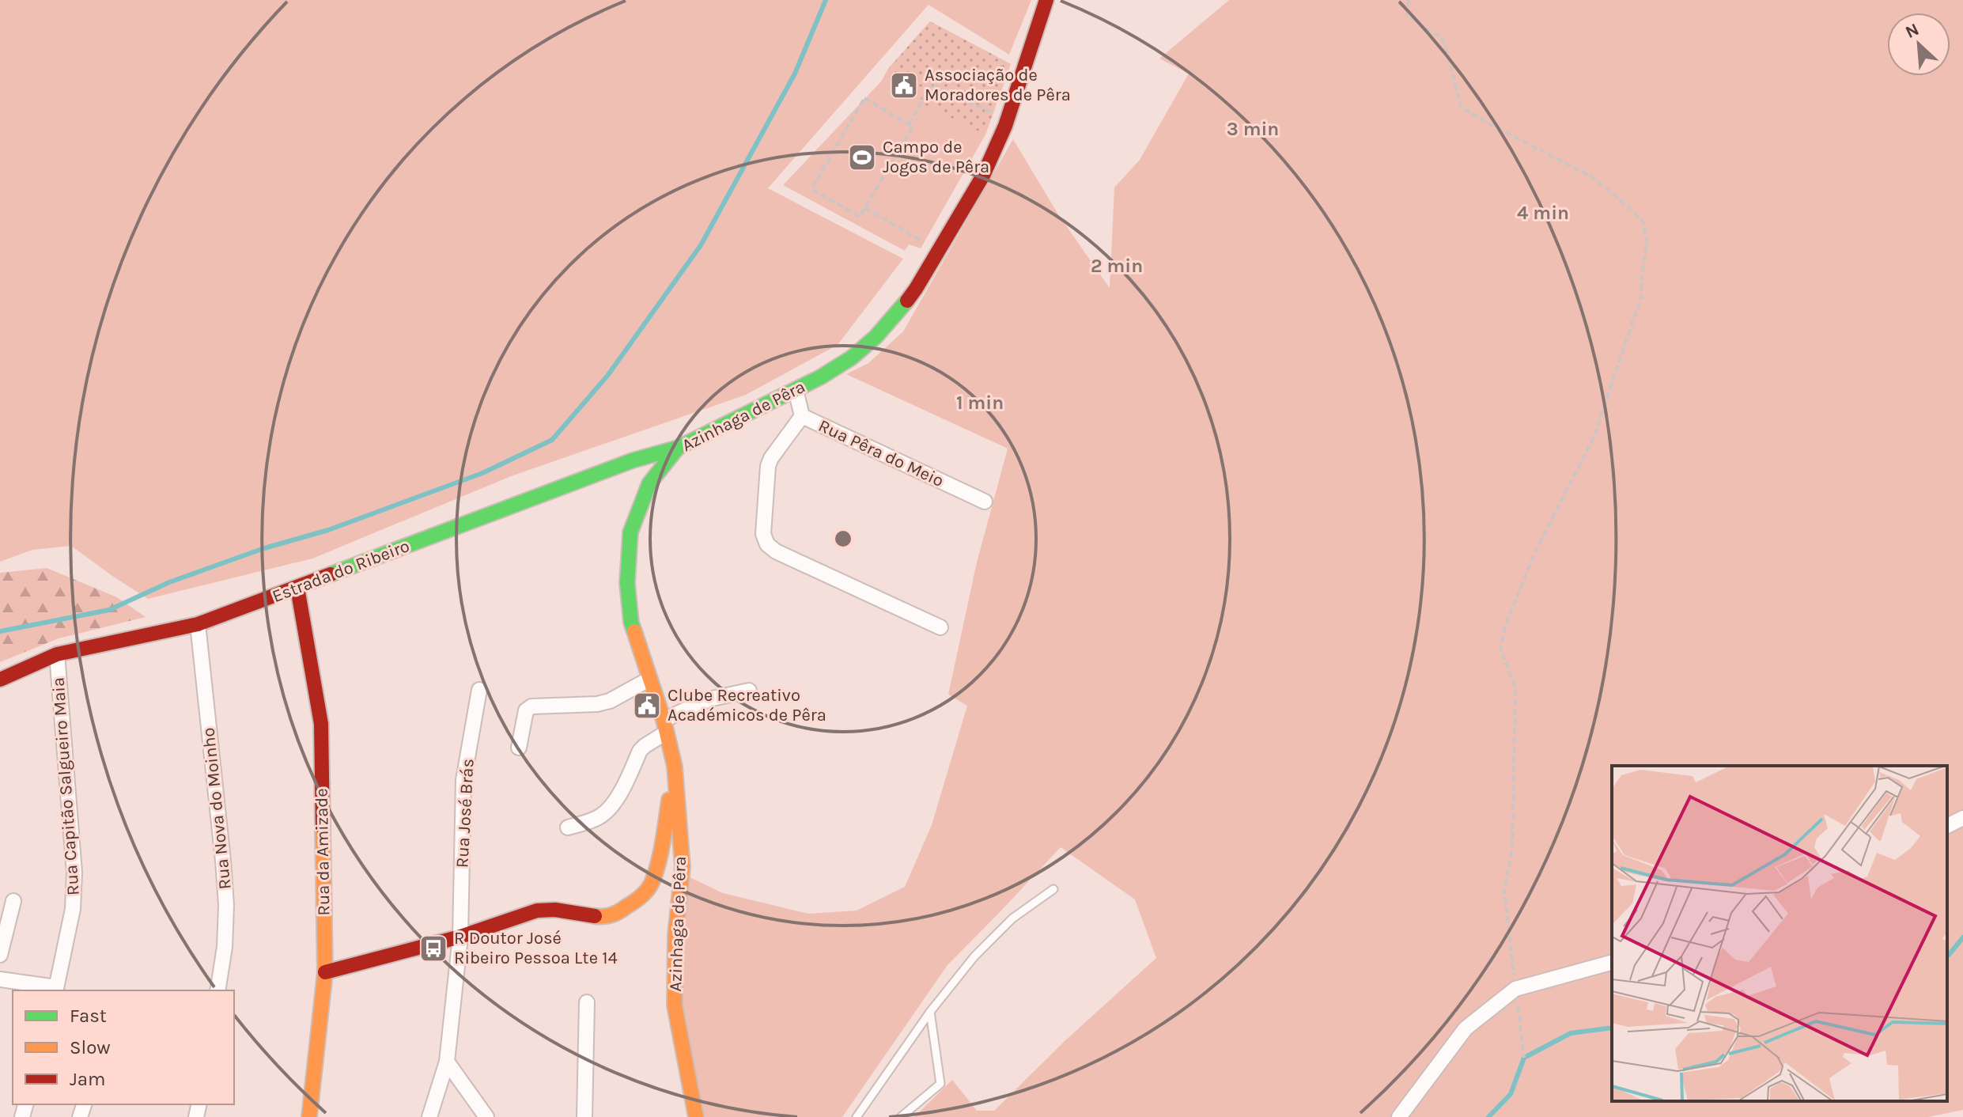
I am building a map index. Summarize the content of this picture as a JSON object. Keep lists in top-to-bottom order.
{
  "streets": {
    "street": [
      "Azinhaga de Pêra",
      "Rua Pêra do Meio",
      "Estrada do Ribeiro",
      "Rua Capitão Salgueiro Maia",
      "Rua Nova do Moinho",
      "Rua José Brás",
      "Rua da Amizade"
    ]
  },
  "crossings": [
    ["Azinhaga de Pêra", "Rua Pêra do Meio"],
    ["Azinhaga de Pêra", "Estrada do Ribeiro"],
    ["Estrada do Ribeiro", "Rua Capitão Salgueiro Maia"],
    ["Estrada do Ribeiro", "Rua Nova do Moinho"],
    ["Estrada do Ribeiro", "Rua da Amizade"]
  ],
  "places": {
    "public building": ["Associação de Moradores de Pêra", "Clube Recreativo Académicos de Pêra"],
    "sports": ["Campo de Jogos de Pêra"],
    "bus stop": ["R Doutor José Ribeiro Pessoa Lte 14"]
  },
  "legend": ["Fast", "Slow", "Jam"],
  "north": "top left",
  "rings": [
    "3 min",
    "4 min",
    "2 min",
    "1 min"
  ]
}
